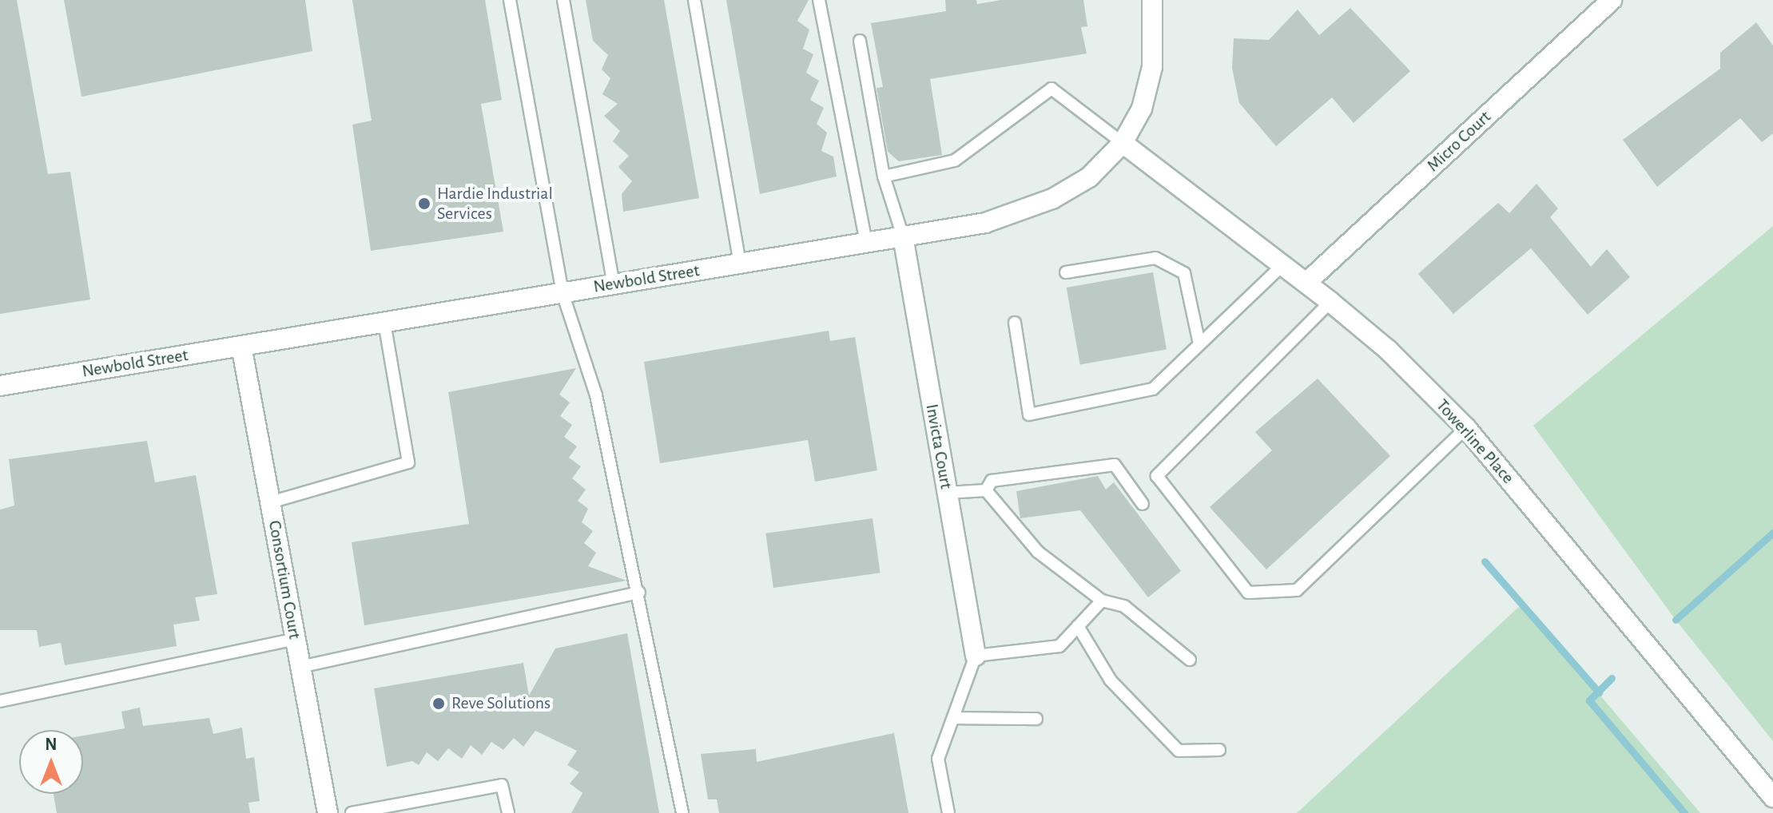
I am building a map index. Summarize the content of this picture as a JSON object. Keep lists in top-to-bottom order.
{
  "streets": {
    "street": [
      "Micro Court",
      "Newbold Street",
      "Towerline Place",
      "Invicta Court",
      "Consortium Court"
    ]
  },
  "crossings": [
    ["Micro Court", "Towerline Place"],
    ["Newbold Street", "Towerline Place"],
    ["Newbold Street", "Invicta Court"],
    ["Newbold Street", "Consortium Court"]
  ],
  "places": ["Hardie Industrial Services", "Reve Solutions"],
  "north": "top"
}
